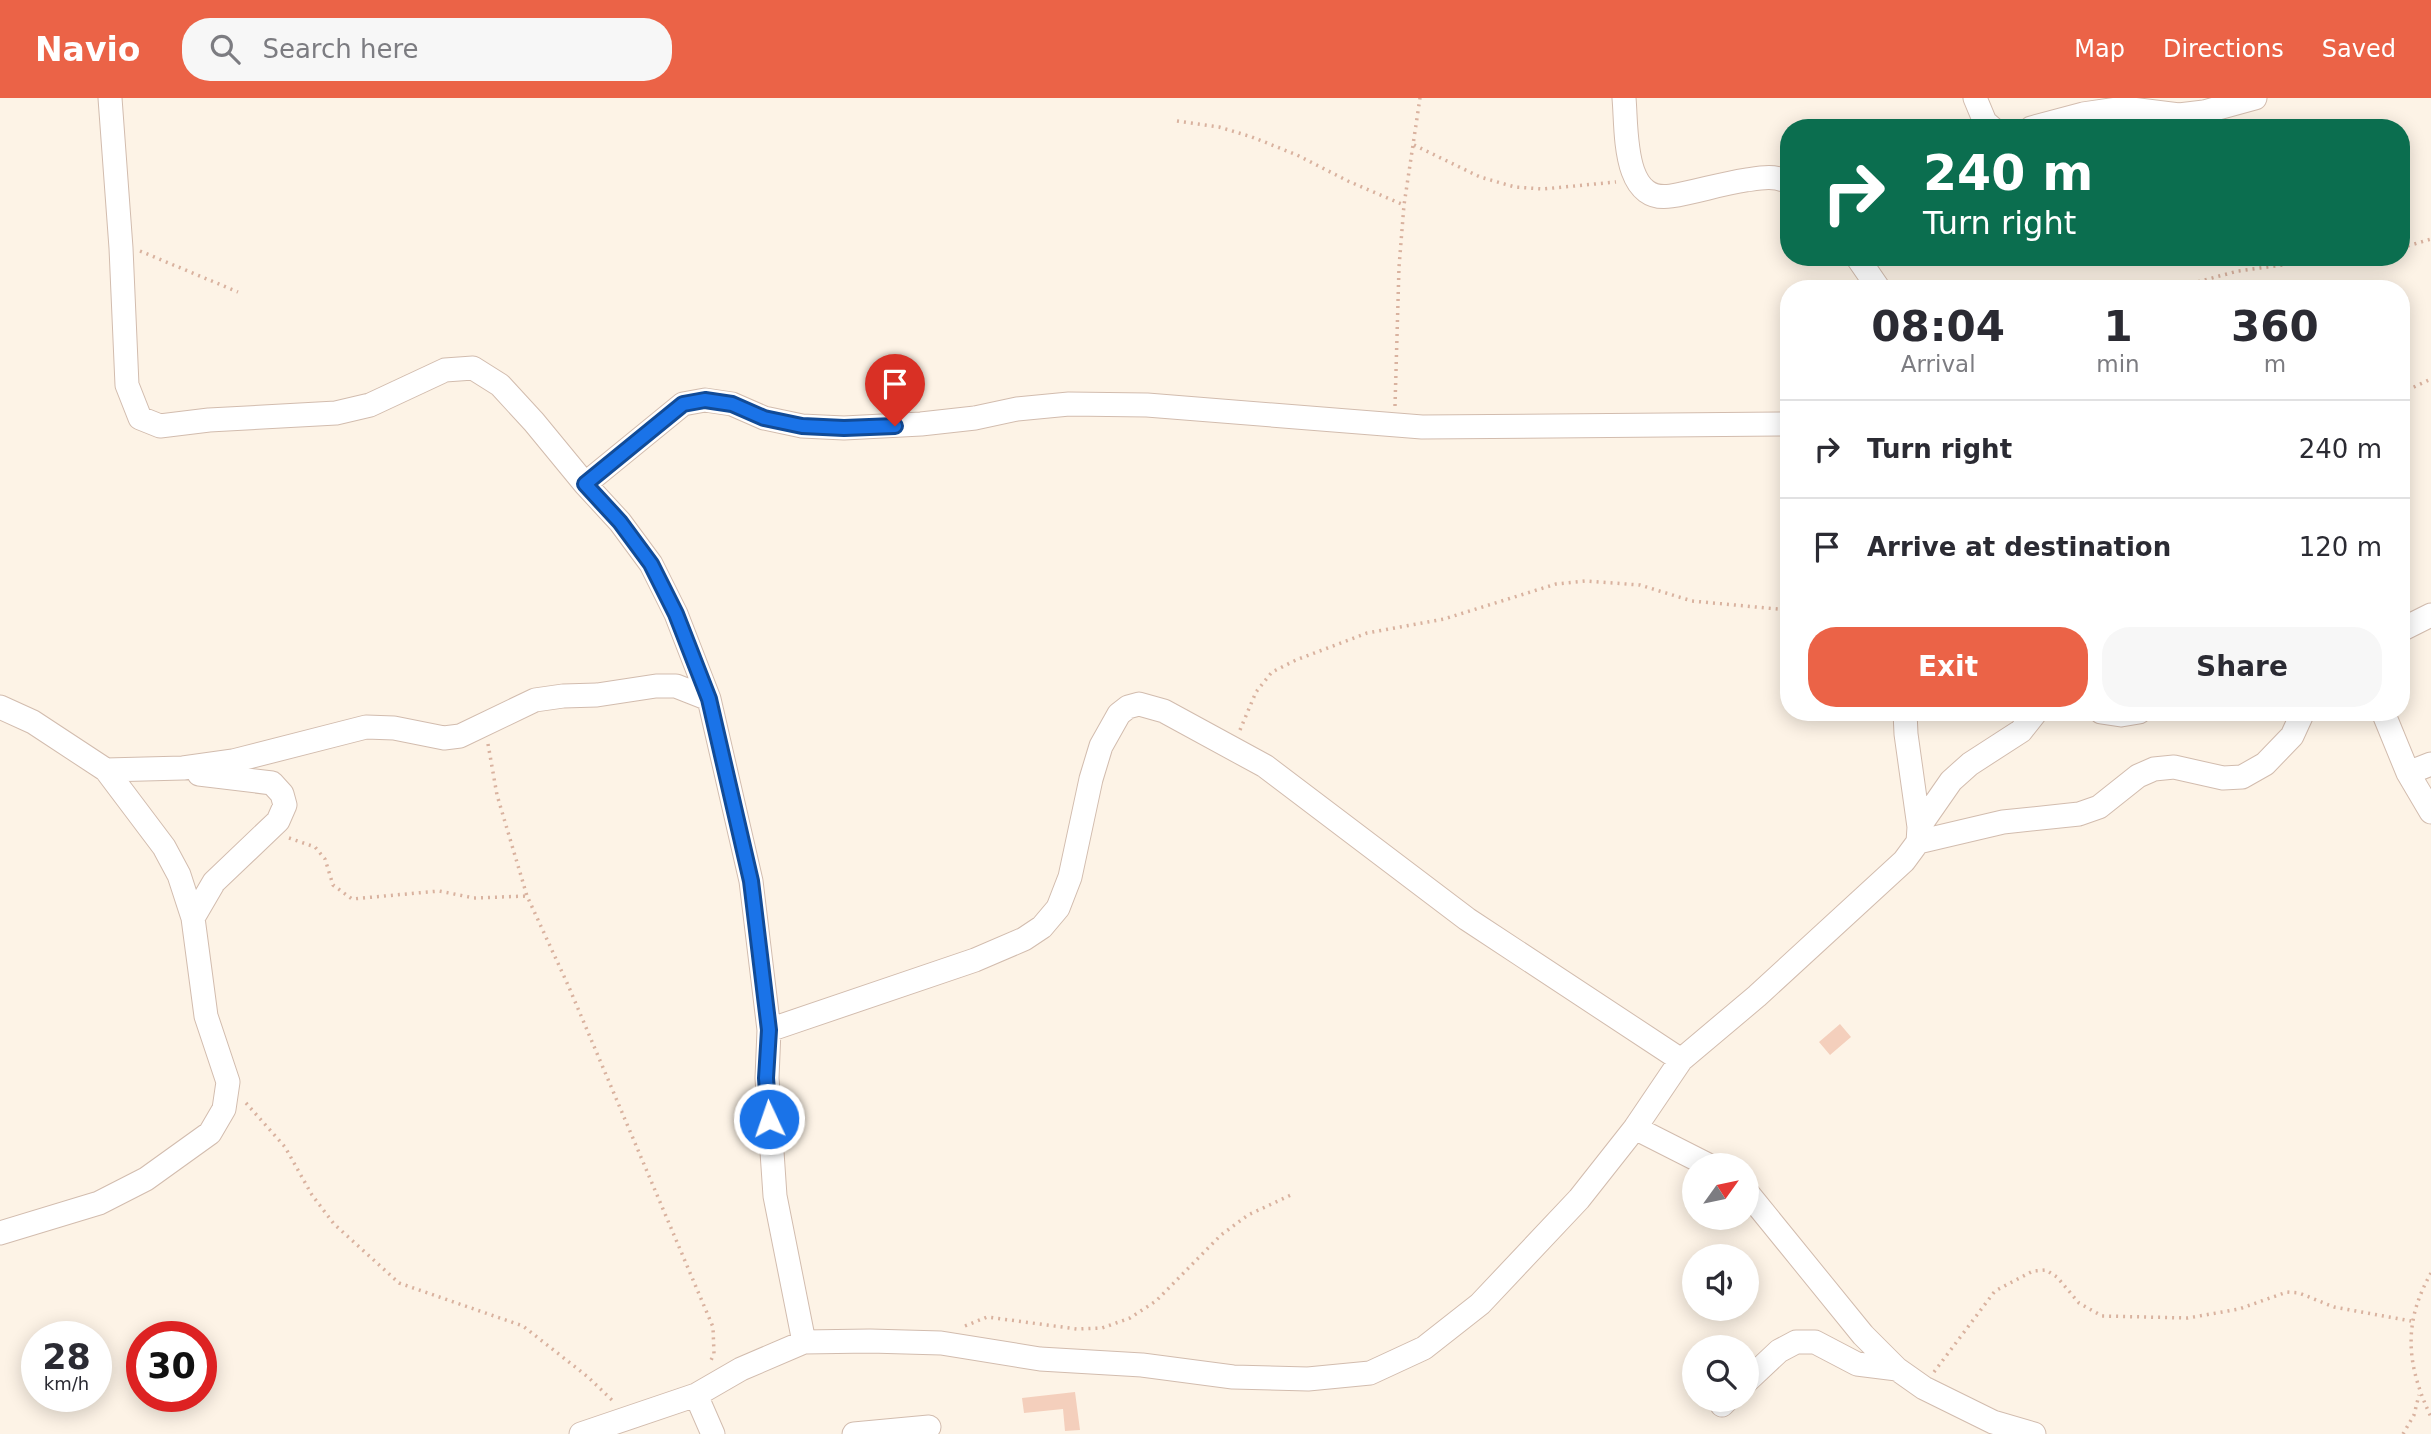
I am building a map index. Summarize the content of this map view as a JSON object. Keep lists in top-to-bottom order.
{
  "north": "top right",
  "page": {
    "header": "Navio",
    "search": "Search here",
    "nav": ["Map", "Directions", "Saved"],
    "turn": ["240 m", "Turn right"],
    "eta": [
      "08:04",
      "Arrival",
      "1",
      "min",
      "360",
      "m"
    ],
    "list": [
      {
        "name": "Turn right",
        "value": "240 m"
      },
      {
        "name": "Arrive at destination",
        "value": "120 m"
      }
    ],
    "buttons": ["Exit", "Share"],
    "speed": "28 km/h",
    "limit": "30"
  }
}
